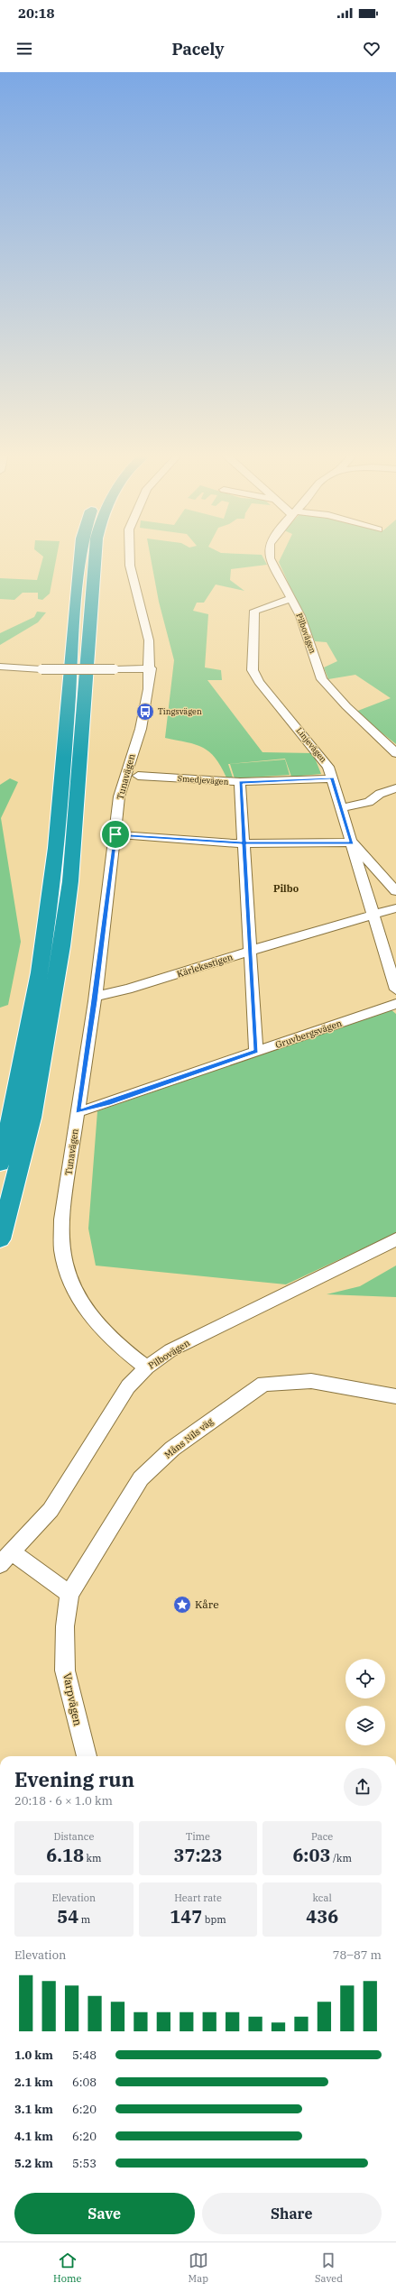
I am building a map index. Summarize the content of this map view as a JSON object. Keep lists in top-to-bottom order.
{
  "streets": {
    "street": [
      "Pilbovägen",
      "Linjevägen",
      "Tunavägen",
      "Smedjevägen",
      "Kärleksstigen",
      "Gruvbergsvägen",
      "Måns Nils väg",
      "Varpvägen"
    ]
  },
  "crossings": [
    ["Pilbovägen", "Linjevägen"],
    ["Pilbovägen", "Tunavägen"],
    ["Linjevägen", "Smedjevägen"],
    ["Linjevägen", "Kärleksstigen"],
    ["Tunavägen", "Kärleksstigen"],
    ["Tunavägen", "Gruvbergsvägen"],
    ["Måns Nils väg", "Varpvägen"]
  ],
  "districts": ["Pilbo"],
  "places": {
    "bus stop": ["Tingsvägen"],
    "place": ["Kåre"]
  },
  "page": {
    "status": "20:18",
    "header": "Pacely",
    "heading": ["Evening run", "20:18 · 6 × 1.0 km"],
    "stats": [
      ["Distance", "6.18 km"],
      ["Time", "37:23"],
      ["Pace", "6:03 /km"],
      ["Elevation", "54 m"],
      ["Heart rate", "147 bpm"],
      ["kcal", "436"]
    ],
    "chart": ["Elevation", "78–87 m"],
    "list": [
      {
        "name": "1.0 km",
        "note": "5:48"
      },
      {
        "name": "2.1 km",
        "note": "6:08"
      },
      {
        "name": "3.1 km",
        "note": "6:20"
      },
      {
        "name": "4.1 km",
        "note": "6:20"
      },
      {
        "name": "5.2 km",
        "note": "5:53"
      }
    ],
    "buttons": ["Save", "Share"],
    "tabs": ["Home", "Map", "Saved"]
  }
}
